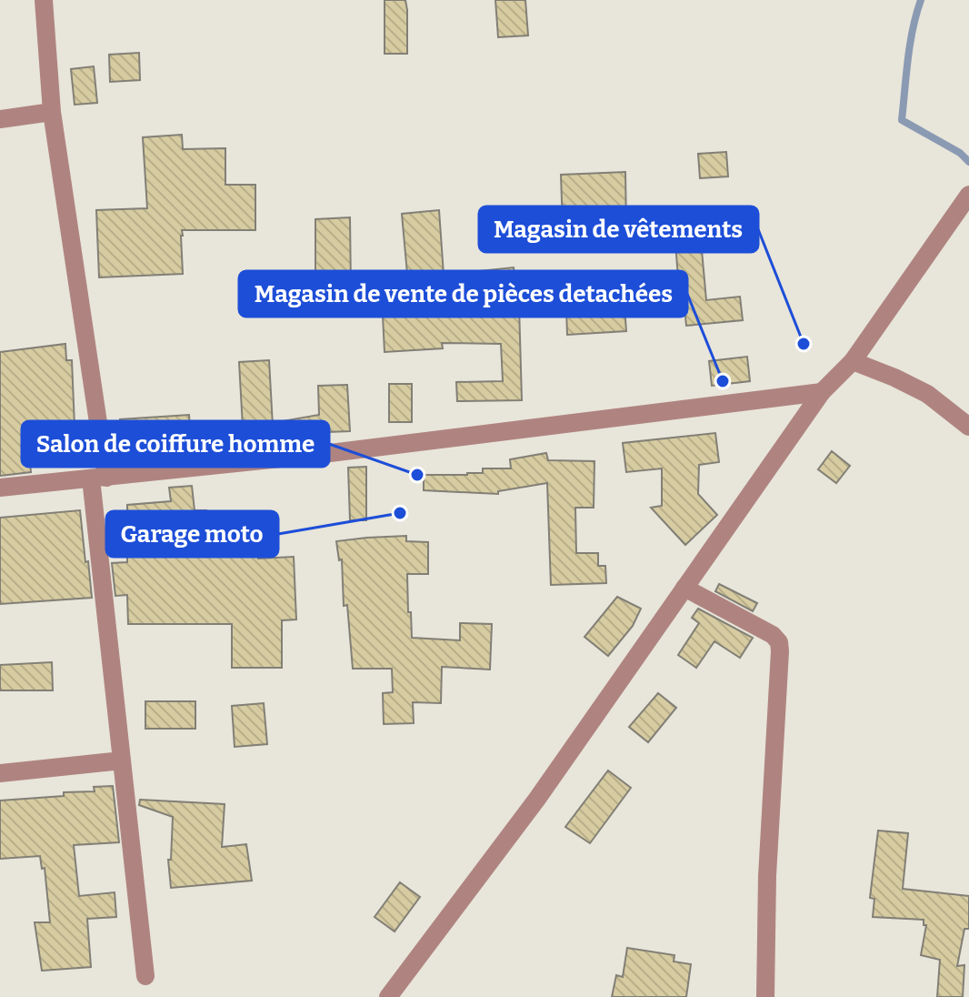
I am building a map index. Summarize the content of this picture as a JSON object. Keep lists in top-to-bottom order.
{
  "places": [
    "Magasin de vêtements",
    "Magasin de vente de pièces detachées",
    "Salon de coiffure homme",
    "Garage moto"
  ]
}
